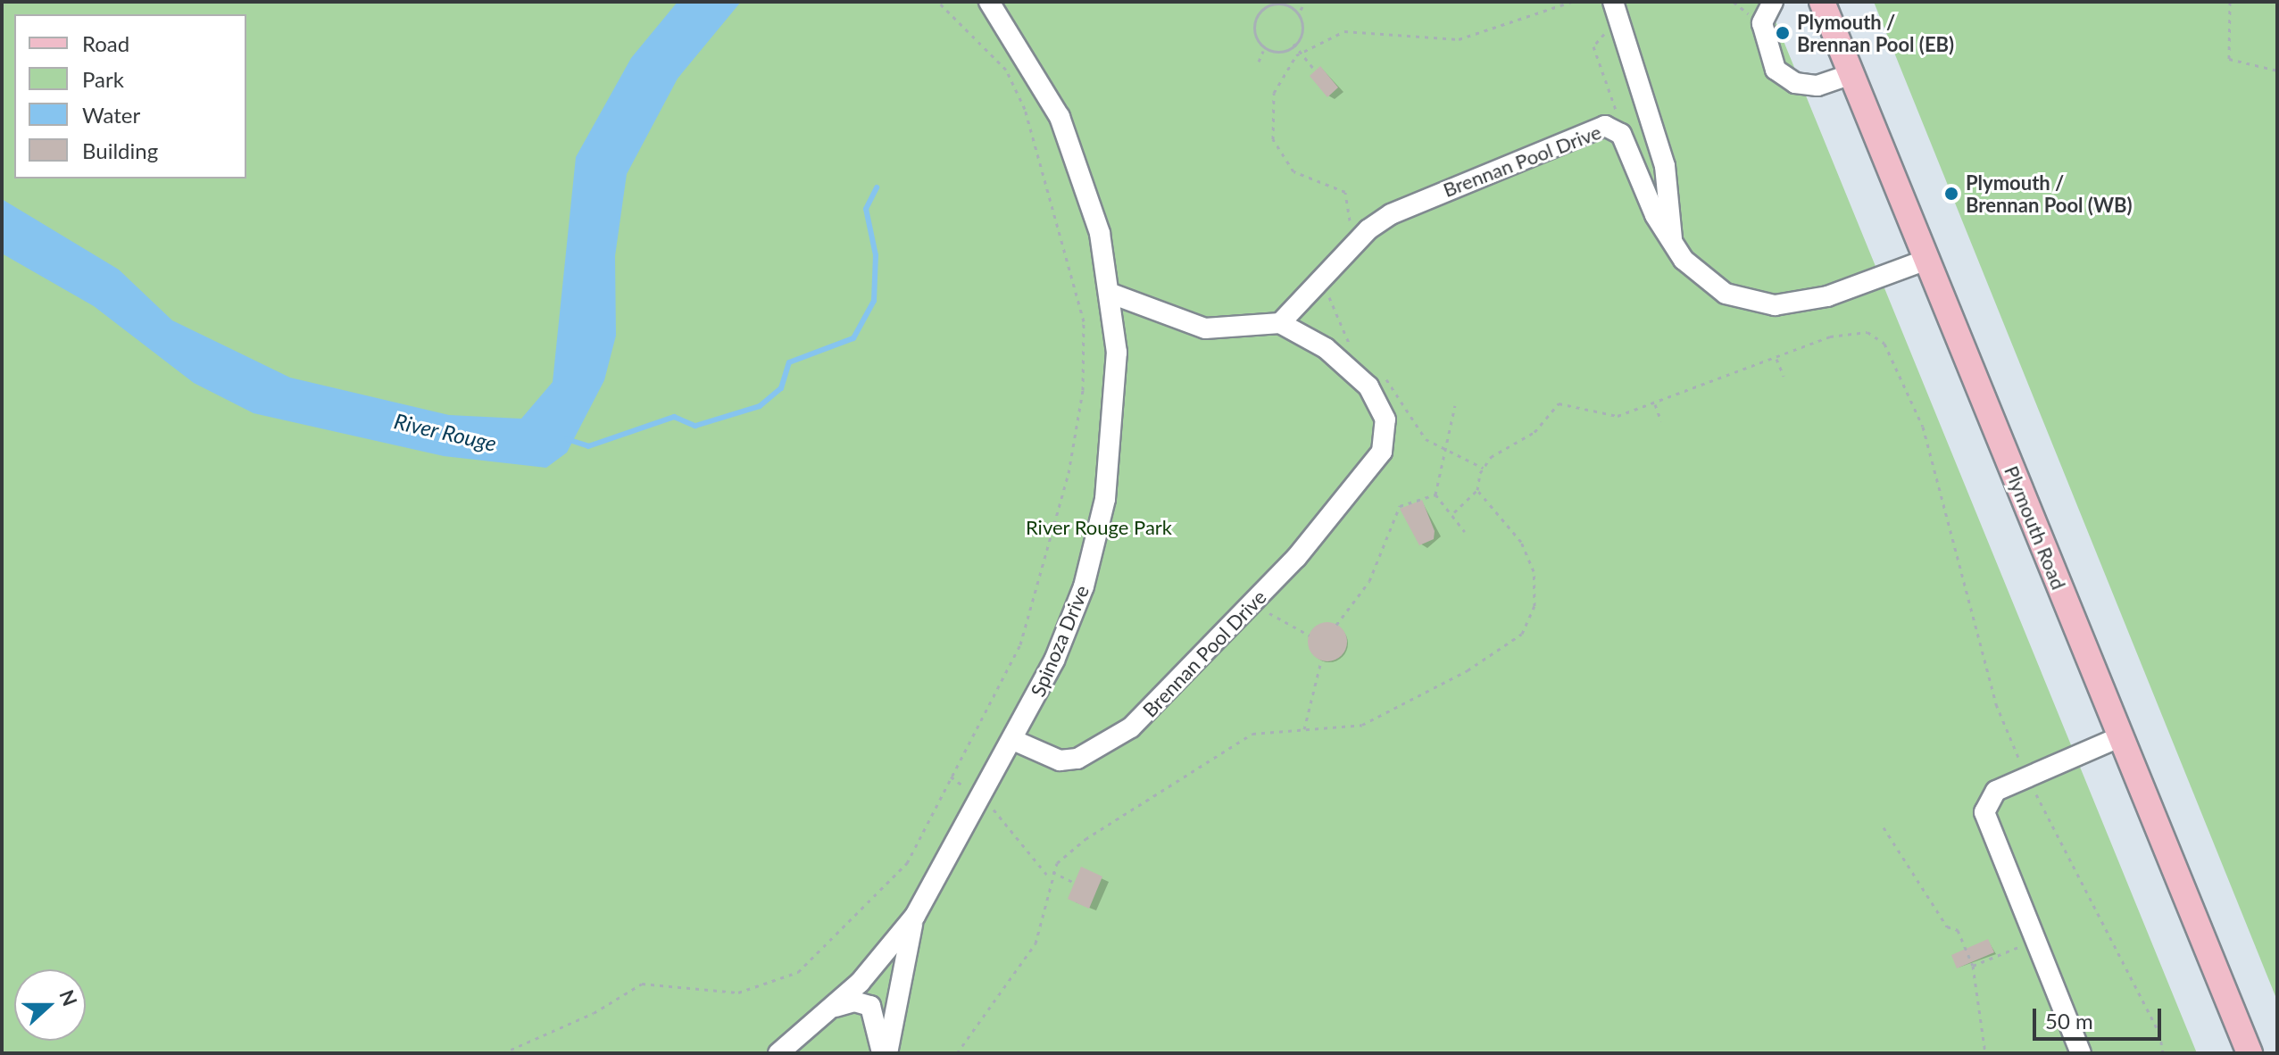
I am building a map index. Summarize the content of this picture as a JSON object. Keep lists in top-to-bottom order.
{
  "streets": {
    "main road": ["Plymouth Road"],
    "street": ["Brennan Pool Drive", "Spinoza Drive"]
  },
  "crossings": [
    ["Brennan Pool Drive", "Plymouth Road"],
    ["Brennan Pool Drive", "Spinoza Drive"]
  ],
  "water": ["River Rouge"],
  "parks": ["River Rouge Park"],
  "places": ["Plymouth / Brennan Pool (EB)", "Plymouth / Brennan Pool (WB)"],
  "legend": [
    "Road",
    "Park",
    "Water",
    "Building"
  ],
  "scale_bar": "50 m",
  "north": "right"
}
